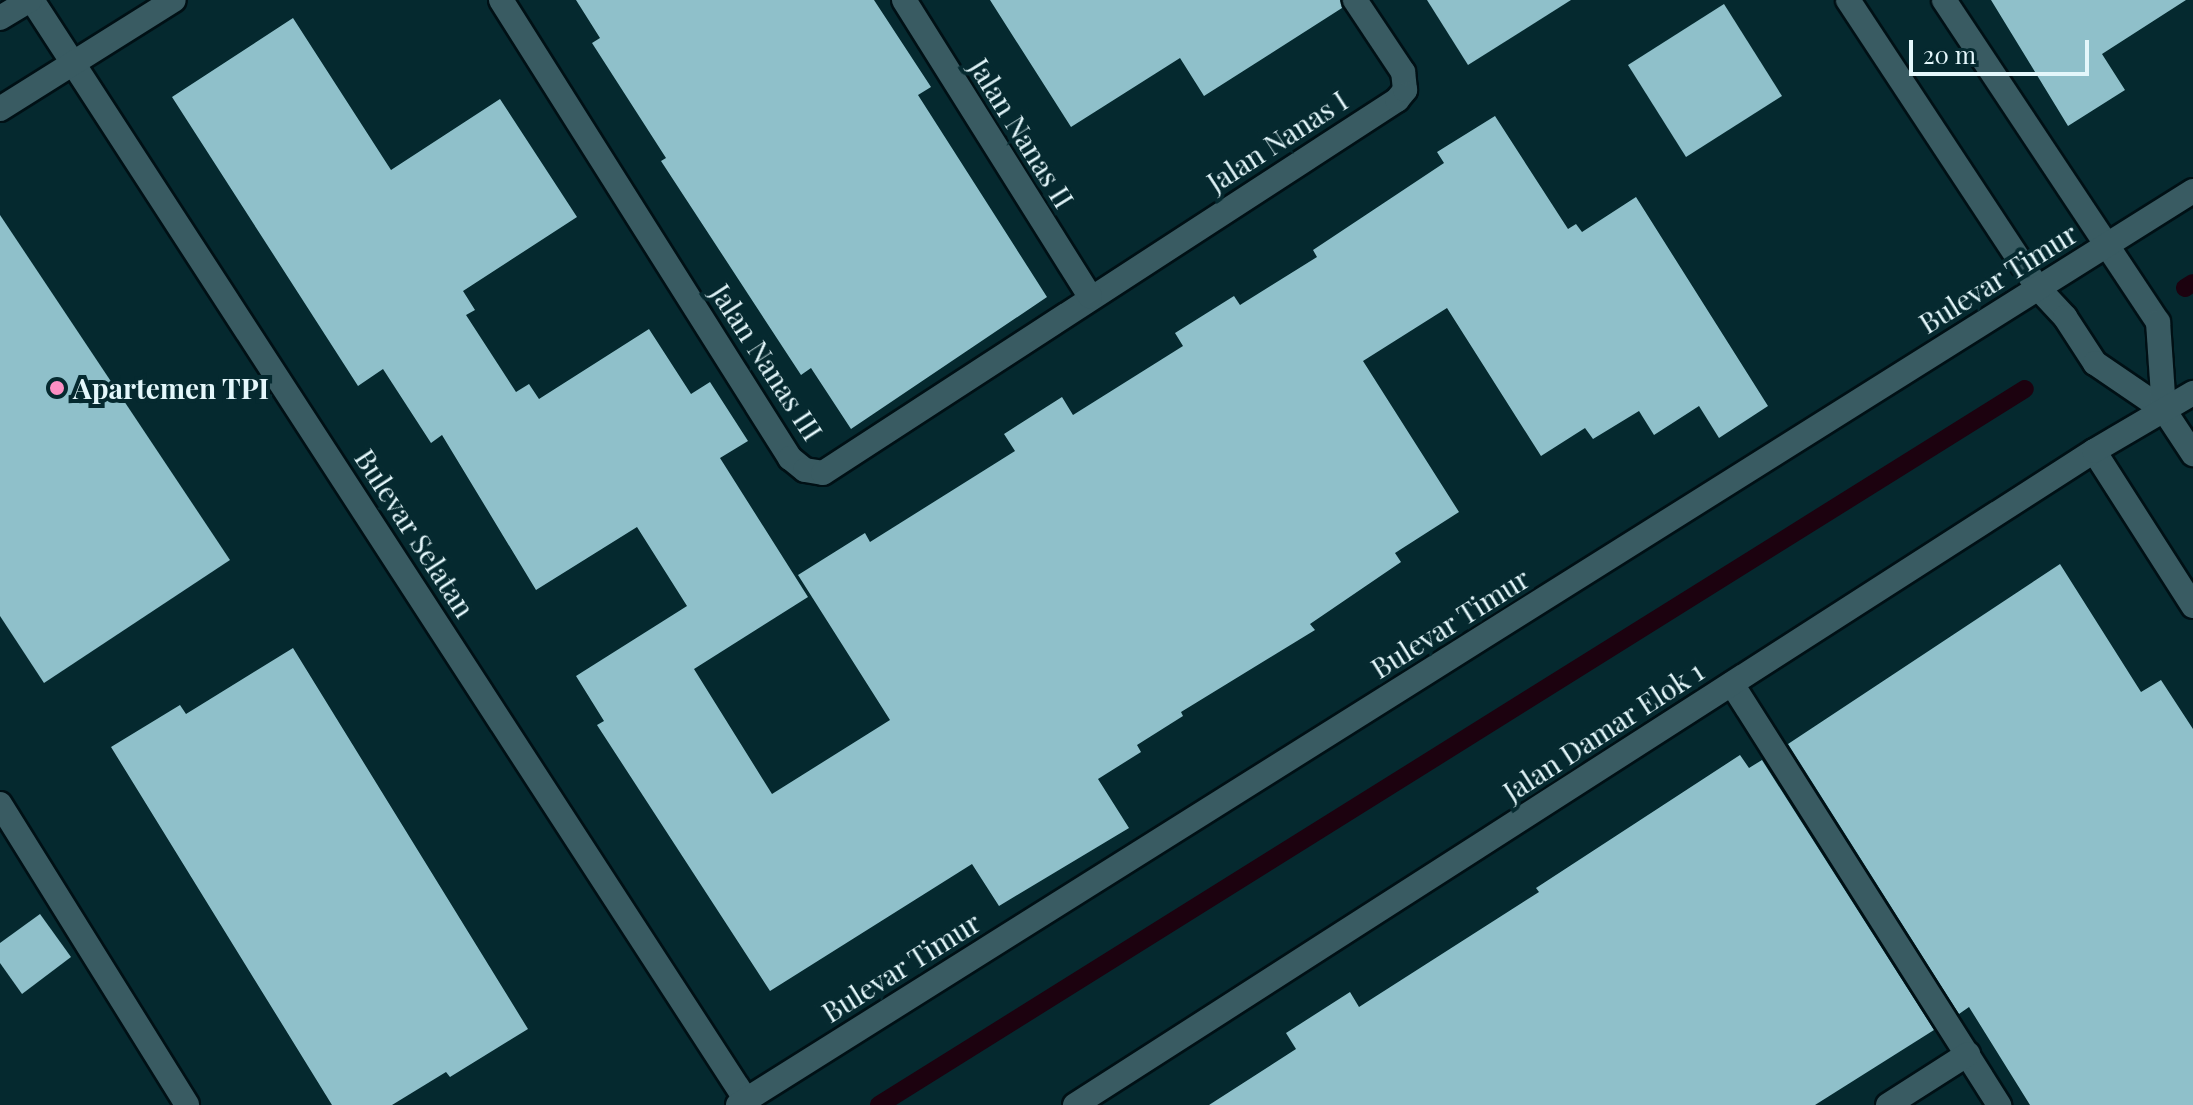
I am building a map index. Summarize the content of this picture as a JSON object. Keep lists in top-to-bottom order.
{
  "streets": {
    "street": [
      "Jalan Nanas II",
      "Jalan Nanas I",
      "Bulevar Timur",
      "Jalan Nanas III",
      "Bulevar Selatan",
      "Jalan Damar Elok 1"
    ]
  },
  "crossings": [
    ["Jalan Nanas II", "Jalan Nanas I"],
    ["Jalan Nanas II", "Jalan Nanas III"],
    ["Jalan Nanas I", "Jalan Nanas III"],
    ["Bulevar Timur", "Bulevar Selatan"]
  ],
  "places": ["Apartemen TPI"],
  "scale_bar": "20 m"
}
